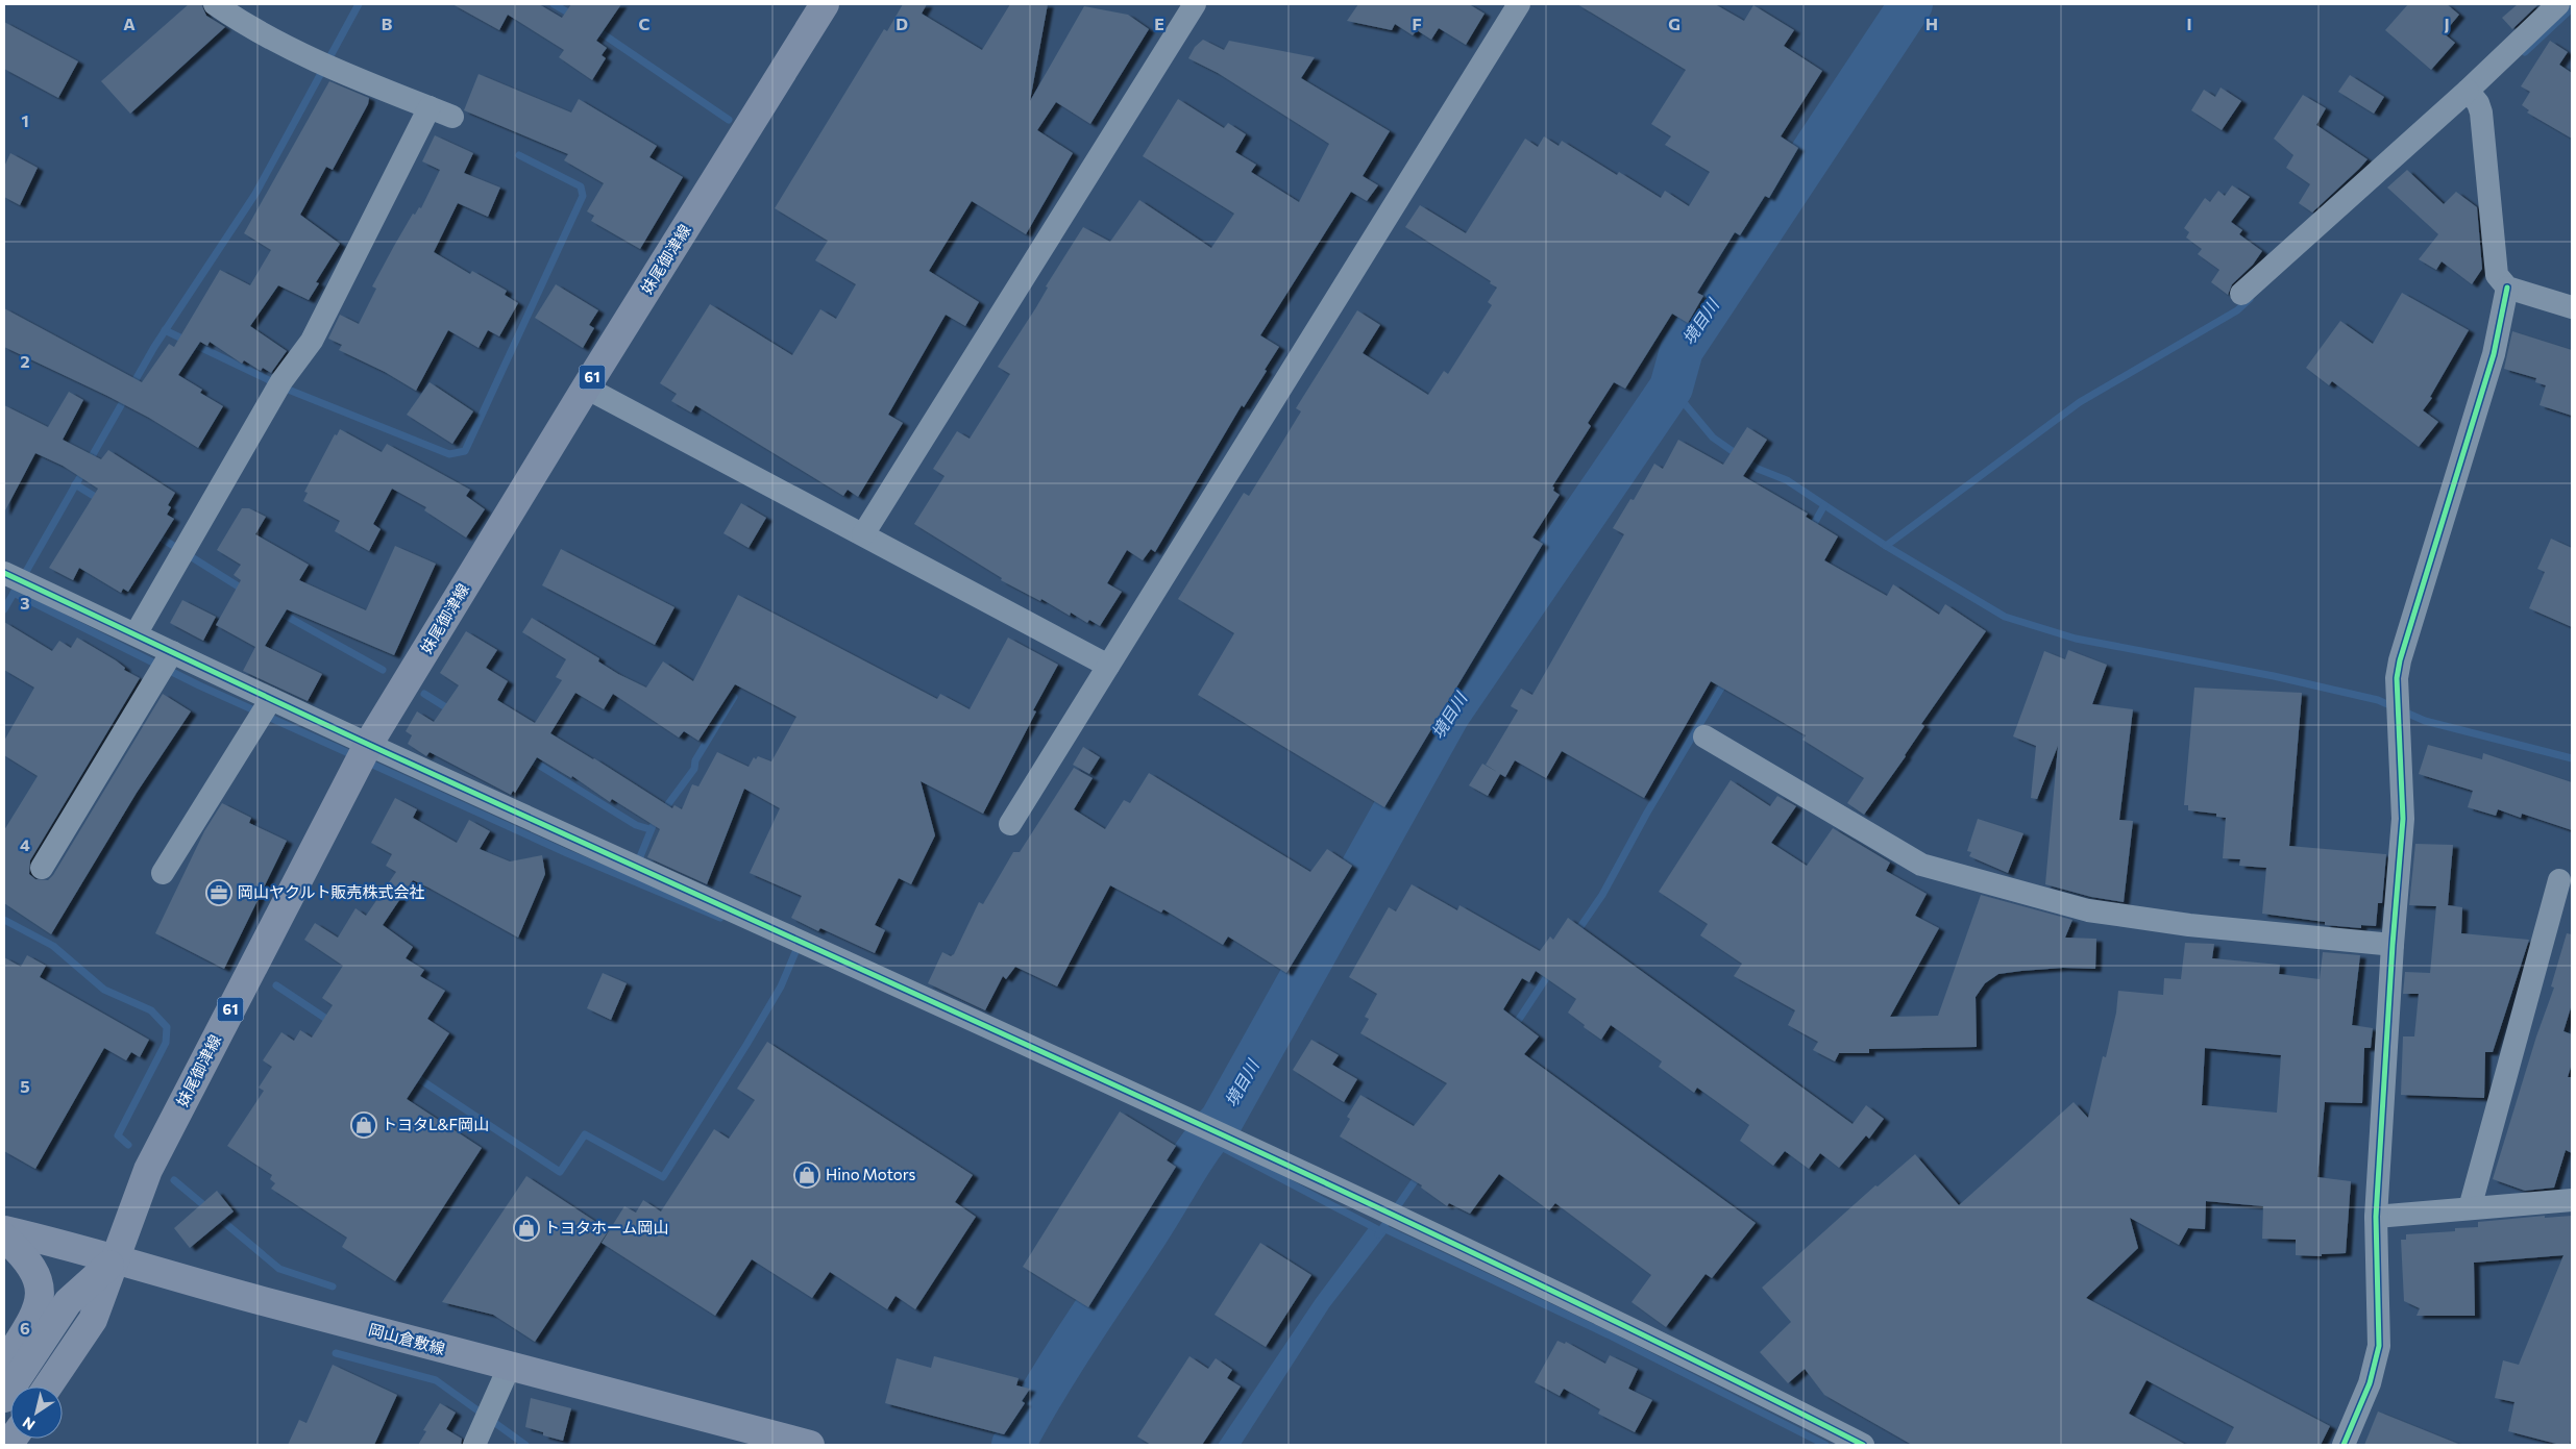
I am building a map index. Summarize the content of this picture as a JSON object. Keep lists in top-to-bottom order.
{
  "streets": {
    "main road": ["妹尾御津線", "61", "岡山倉敷線"]
  },
  "crossings": [
    ["妹尾御津線", "岡山倉敷線"]
  ],
  "water": ["境目川"],
  "places": {
    "office": ["岡山ヤクルト販売株式会社"],
    "shop": ["トヨタL&F岡山", "Hino Motors", "トヨタホーム岡山"]
  },
  "north": "bottom left",
  "grid": {
    "columns": [
      "A",
      "B",
      "C",
      "D",
      "E",
      "F",
      "G",
      "H",
      "I",
      "J"
    ],
    "rows": [
      "1",
      "2",
      "3",
      "4",
      "5",
      "6"
    ]
  }
}
